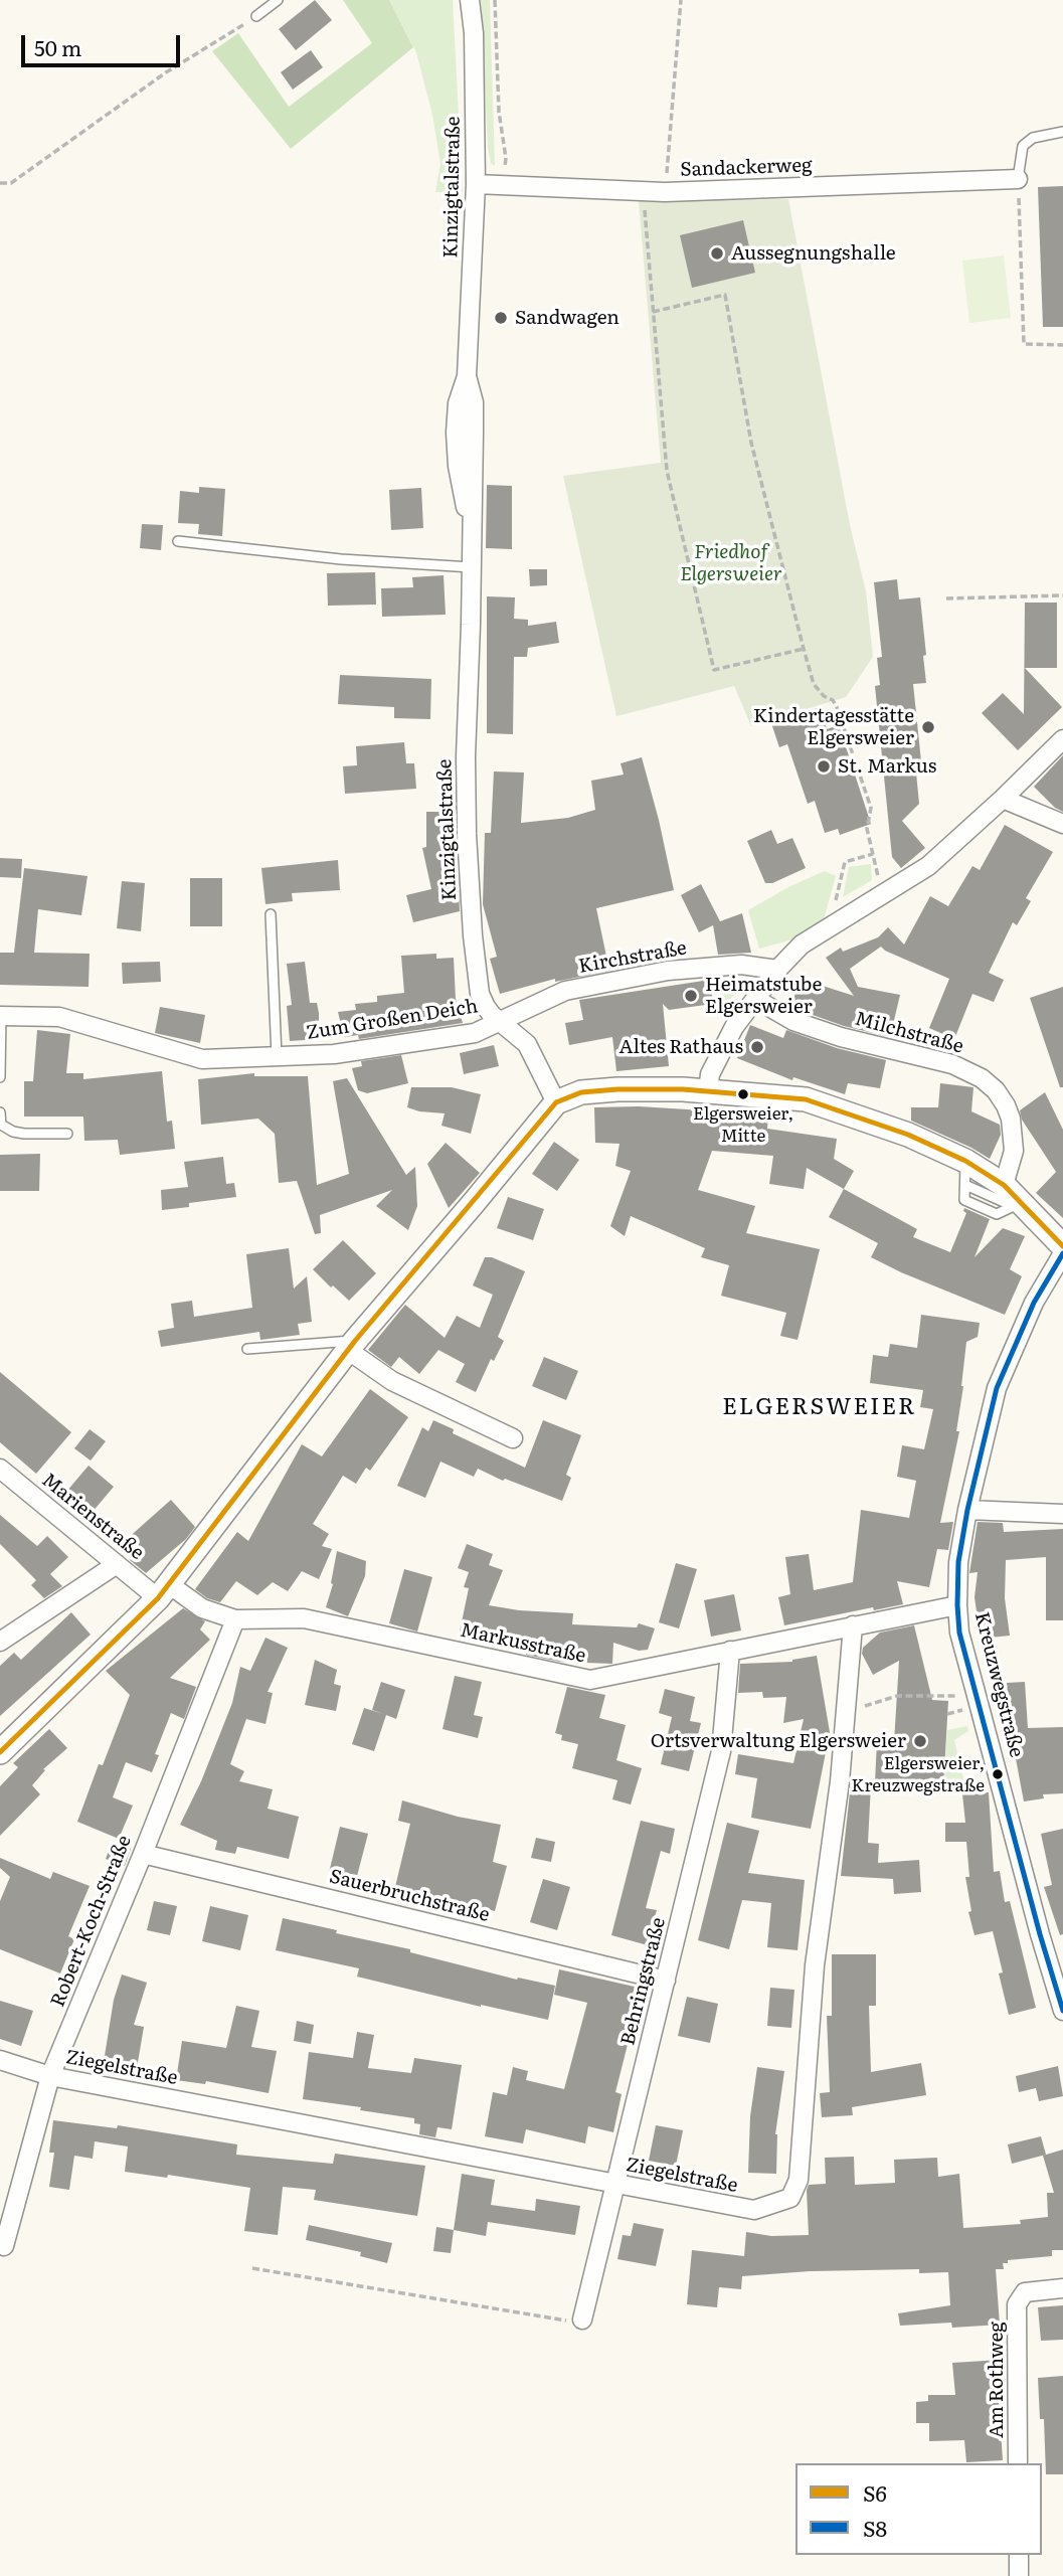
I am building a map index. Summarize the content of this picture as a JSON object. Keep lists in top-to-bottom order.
{
  "streets": {
    "street": [
      "Sandackerweg",
      "Kinzigtalstraße",
      "Kirchstraße",
      "Zum Großen Deich",
      "Milchstraße",
      "Marienstraße",
      "Markusstraße",
      "Kreuzwegstraße",
      "Sauerbruchstraße",
      "Robert-Koch-Straße",
      "Behringstraße",
      "Ziegelstraße",
      "Am Rothweg"
    ]
  },
  "crossings": [
    ["Sandackerweg", "Kinzigtalstraße"],
    ["Kinzigtalstraße", "Kirchstraße"],
    ["Kinzigtalstraße", "Zum Großen Deich"],
    ["Kirchstraße", "Zum Großen Deich"],
    ["Marienstraße", "Markusstraße"],
    ["Markusstraße", "Kreuzwegstraße"],
    ["Markusstraße", "Robert-Koch-Straße"],
    ["Markusstraße", "Behringstraße"],
    ["Markusstraße", "Ziegelstraße"],
    ["Sauerbruchstraße", "Robert-Koch-Straße"],
    ["Sauerbruchstraße", "Behringstraße"],
    ["Robert-Koch-Straße", "Ziegelstraße"],
    ["Behringstraße", "Ziegelstraße"]
  ],
  "districts": ["ELGERSWEIER"],
  "parks": ["Friedhof Elgersweier"],
  "places": [
    "Aussegnungshalle",
    "Sandwagen",
    "Kindertagesstätte Elgersweier",
    "St. Markus",
    "Heimatstube Elgersweier",
    "Altes Rathaus",
    "Elgersweier, Mitte",
    "Ortsverwaltung Elgersweier",
    "Elgersweier, Kreuzwegstraße"
  ],
  "lines": ["transit line S6", "transit line S8"],
  "legend": ["S6", "S8"],
  "scale_bar": "50 m"
}
